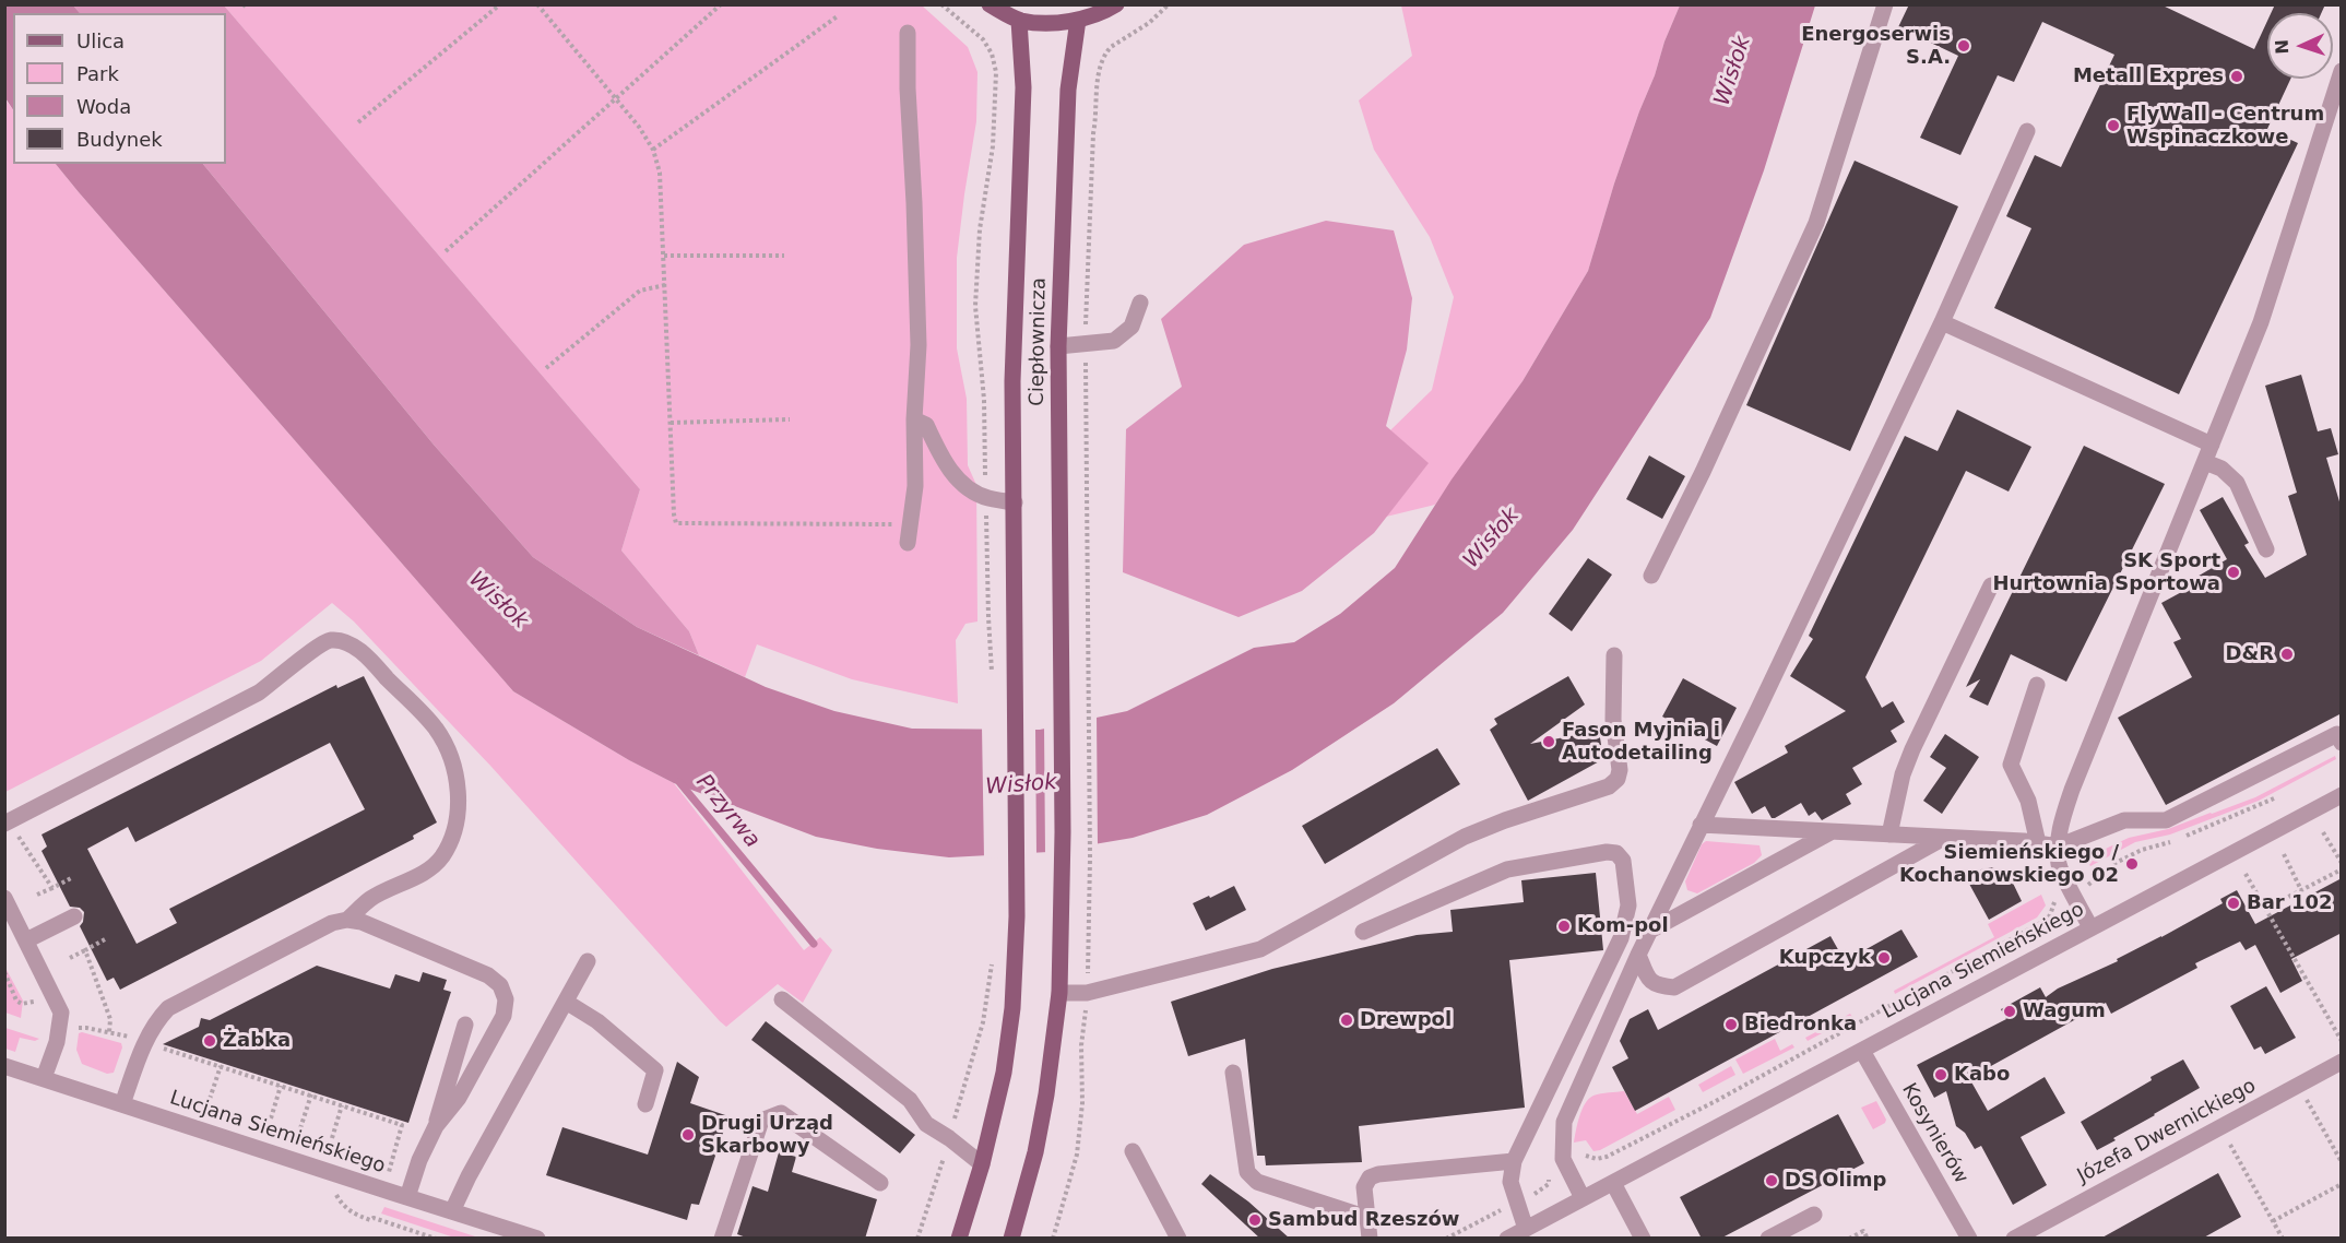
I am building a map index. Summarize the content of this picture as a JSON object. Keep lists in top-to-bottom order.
{
  "streets": {
    "main road": ["Ciepłownicza"],
    "street": ["Lucjana Siemieńskiego", "Józefa Dwernickiego", "Kosynierów"]
  },
  "crossings": [
    ["Lucjana Siemieńskiego", "Kosynierów"]
  ],
  "water": ["Wisłok", "Przyrwa"],
  "places": [
    "Energoserwis S.A.",
    "Metall Expres",
    "FlyWall - Centrum Wspinaczkowe",
    "SK Sport Hurtownia Sportowa",
    "D&R",
    "Fason Myjnia i Autodetailing",
    "Siemieńskiego / Kochanowskiego 02",
    "Bar 102",
    "Kom-pol",
    "Kupczyk",
    "Wagum",
    "Drewpol",
    "Biedronka",
    "Żabka",
    "Kabo",
    "Drugi Urząd Skarbowy",
    "DS Olimp",
    "Sambud Rzeszów"
  ],
  "legend": [
    "Ulica",
    "Park",
    "Woda",
    "Budynek"
  ],
  "north": "left"
}
